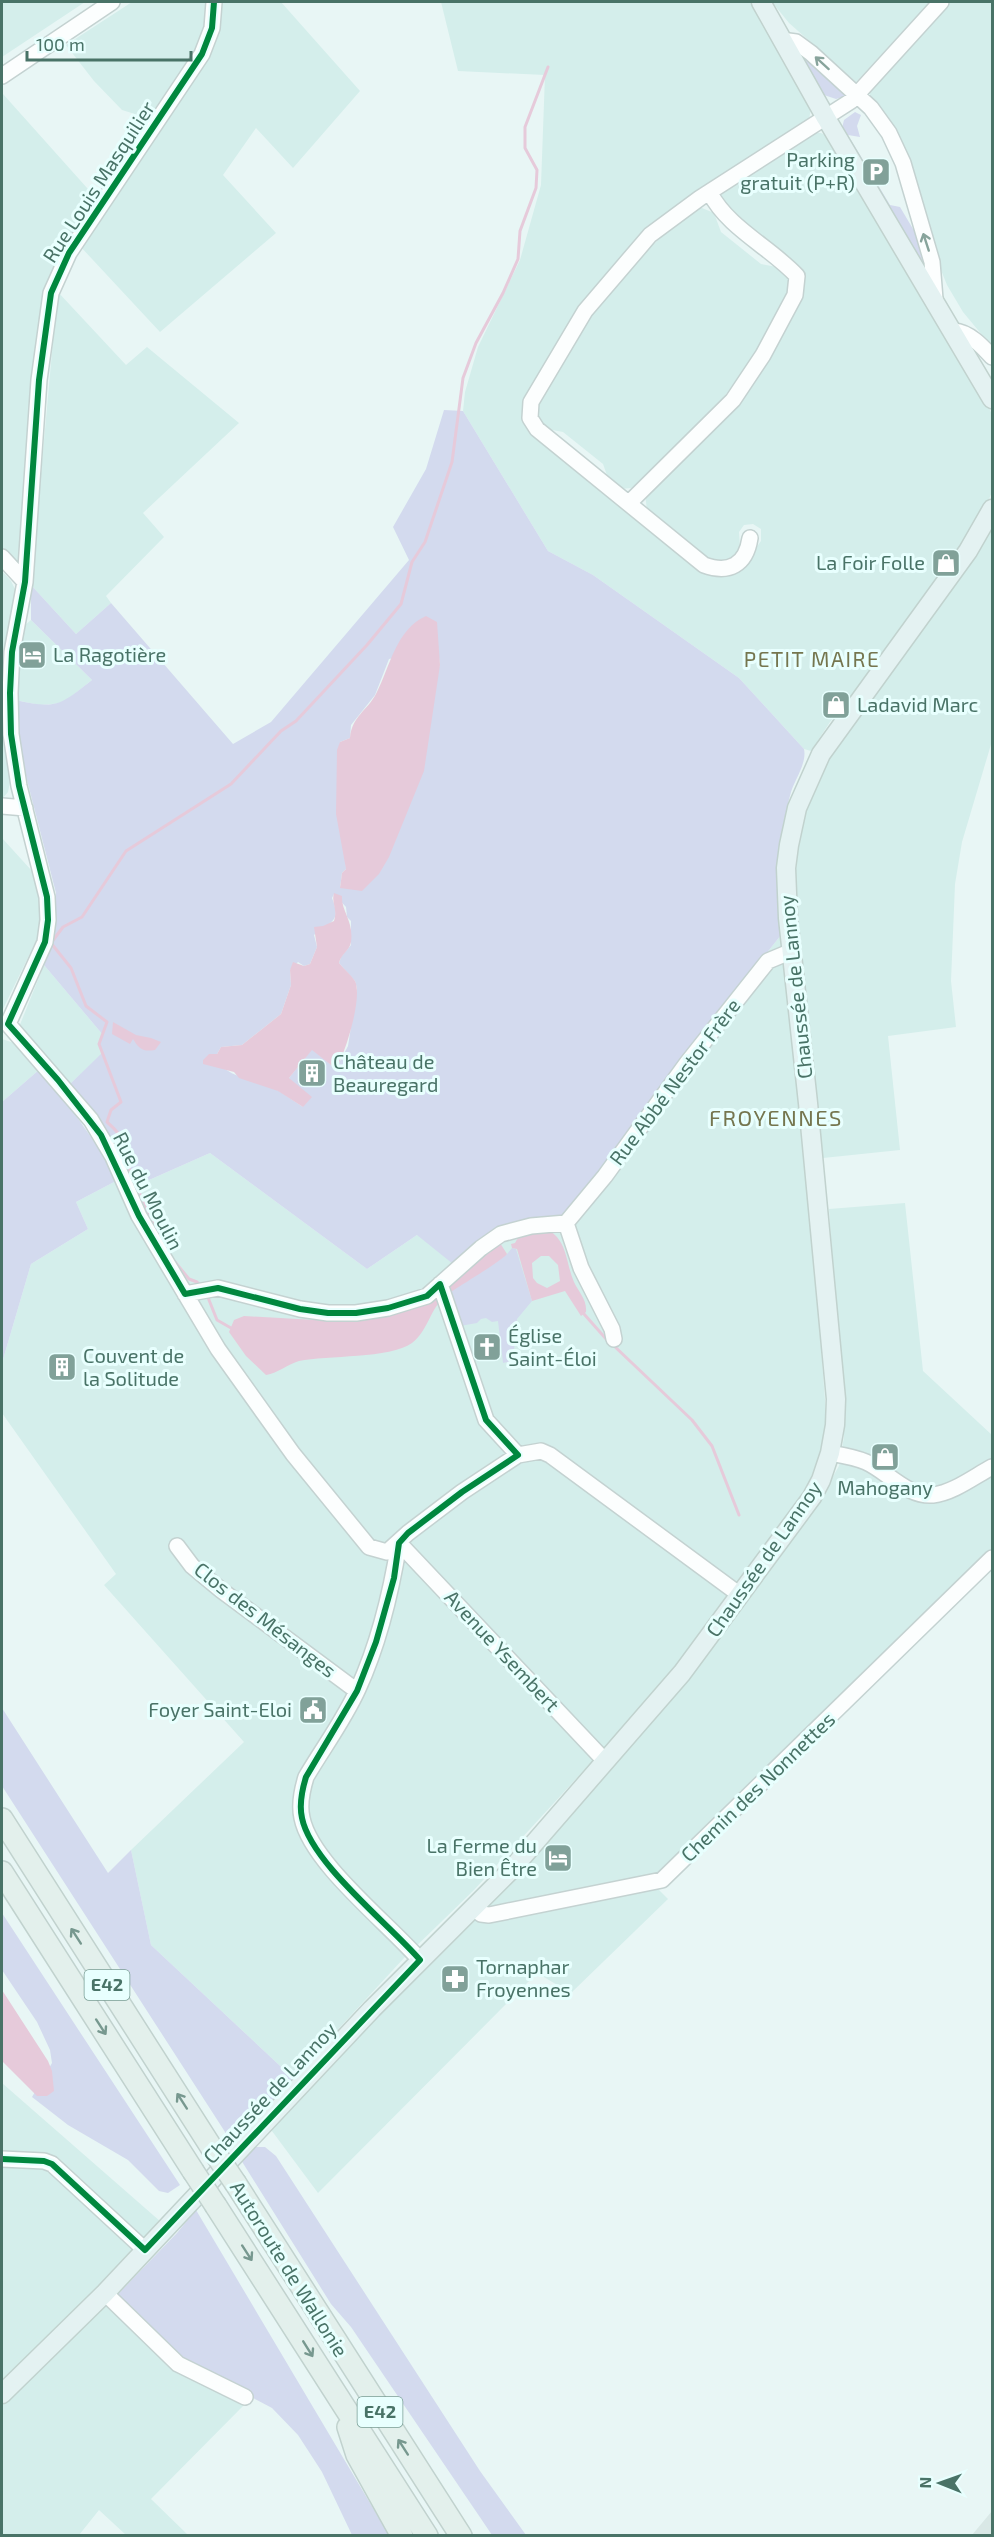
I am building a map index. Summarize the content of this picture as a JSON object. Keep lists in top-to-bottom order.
{
  "streets": {
    "highway": ["E42", "Autoroute de Wallonie"],
    "main road": ["Chaussée de Lannoy"],
    "street": [
      "Rue Louis Masquilier",
      "Rue Abbé Nestor Frère",
      "Rue du Moulin",
      "Clos des Mésanges",
      "Avenue Ysembert",
      "Chemin des Nonnettes"
    ]
  },
  "crossings": [
    ["Rue Louis Masquilier", "Rue du Moulin"],
    ["Chaussée de Lannoy", "Rue Abbé Nestor Frère"],
    ["Chaussée de Lannoy", "Avenue Ysembert"],
    ["Chaussée de Lannoy", "Chemin des Nonnettes"],
    ["Rue du Moulin", "Avenue Ysembert"]
  ],
  "districts": ["PETIT MAIRE", "FROYENNES"],
  "places": {
    "parking": ["Parking gratuit (P+R)"],
    "shop": ["La Foir Folle", "Ladavid Marc", "Mahogany"],
    "hotel": ["La Ragotière", "La Ferme du Bien Être"],
    "building": ["Château de Beauregard", "Couvent de la Solitude"],
    "church": ["Église Saint-Éloi"],
    "public building": ["Foyer Saint-Eloi"],
    "pharmacy": ["Tornaphar Froyennes"]
  },
  "scale_bar": "100 m",
  "north": "left"
}
